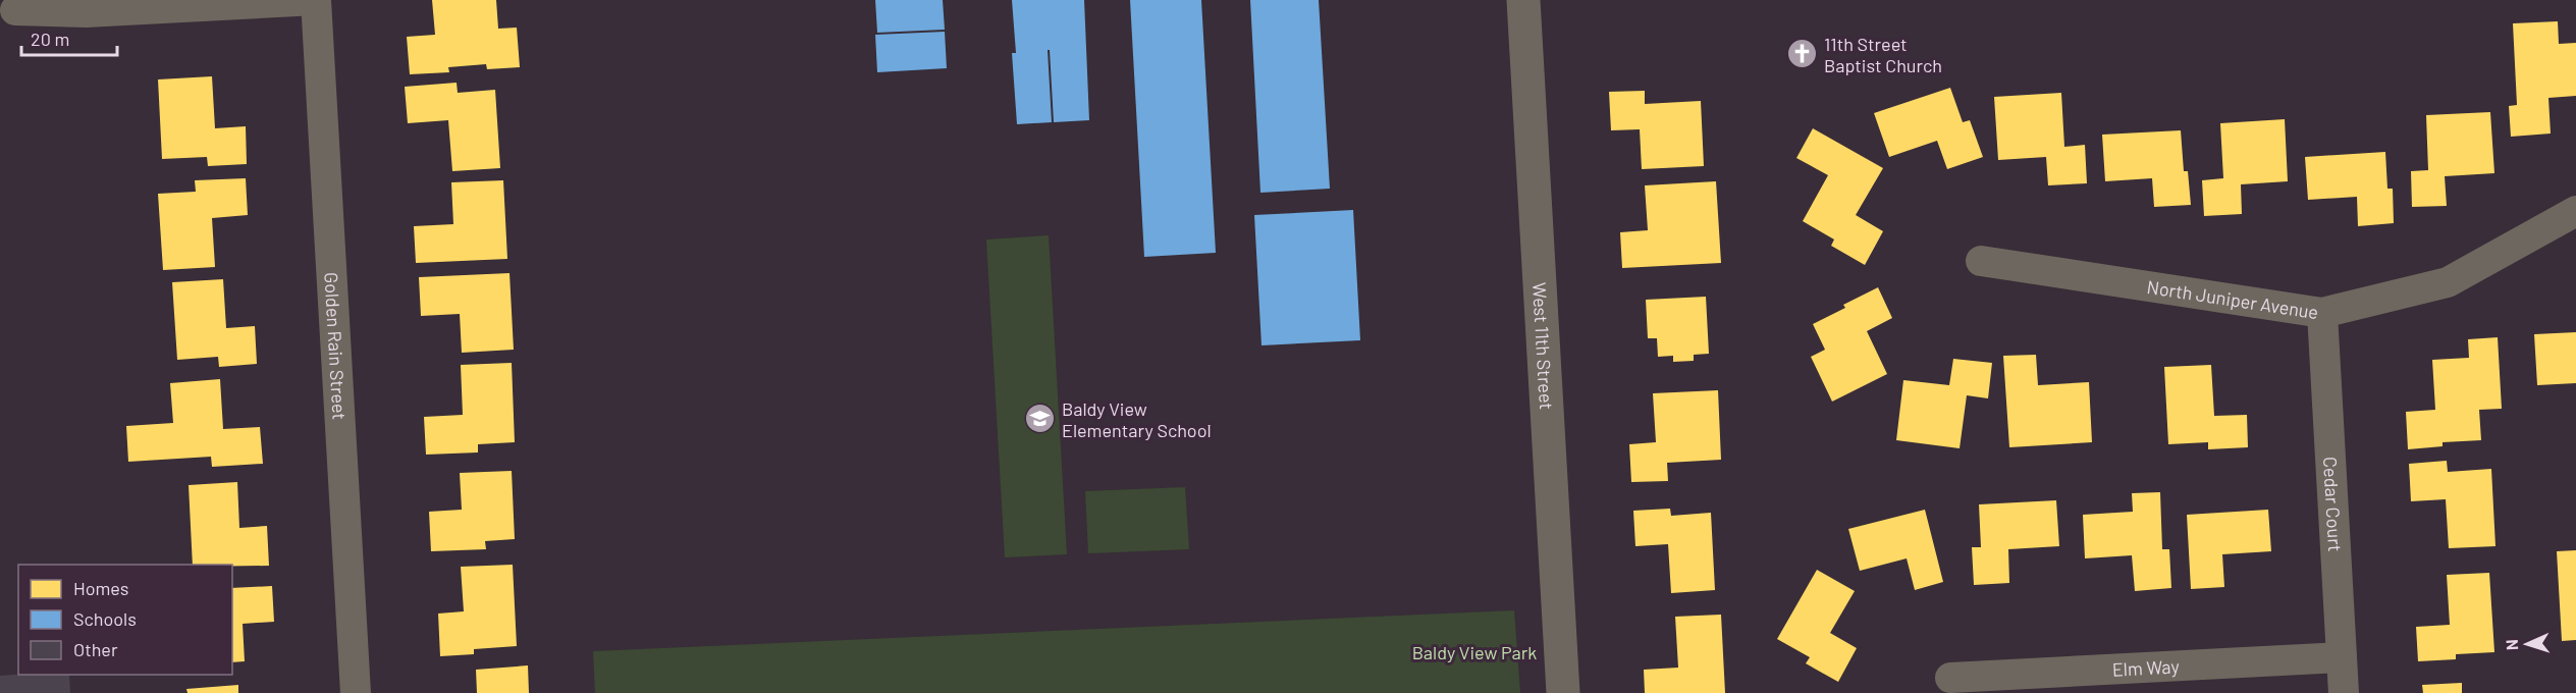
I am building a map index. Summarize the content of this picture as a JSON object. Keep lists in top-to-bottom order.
{
  "streets": {
    "street": [
      "North Juniper Avenue",
      "Golden Rain Street",
      "West 11th Street",
      "Cedar Court",
      "Elm Way"
    ]
  },
  "crossings": [
    ["North Juniper Avenue", "Cedar Court"],
    ["Cedar Court", "Elm Way"]
  ],
  "parks": ["Baldy View Park"],
  "places": {
    "church": ["11th Street Baptist Church"],
    "school or university": ["Baldy View Elementary School"]
  },
  "legend": ["Homes", "Schools", "Other"],
  "scale_bar": "20 m",
  "north": "left"
}
